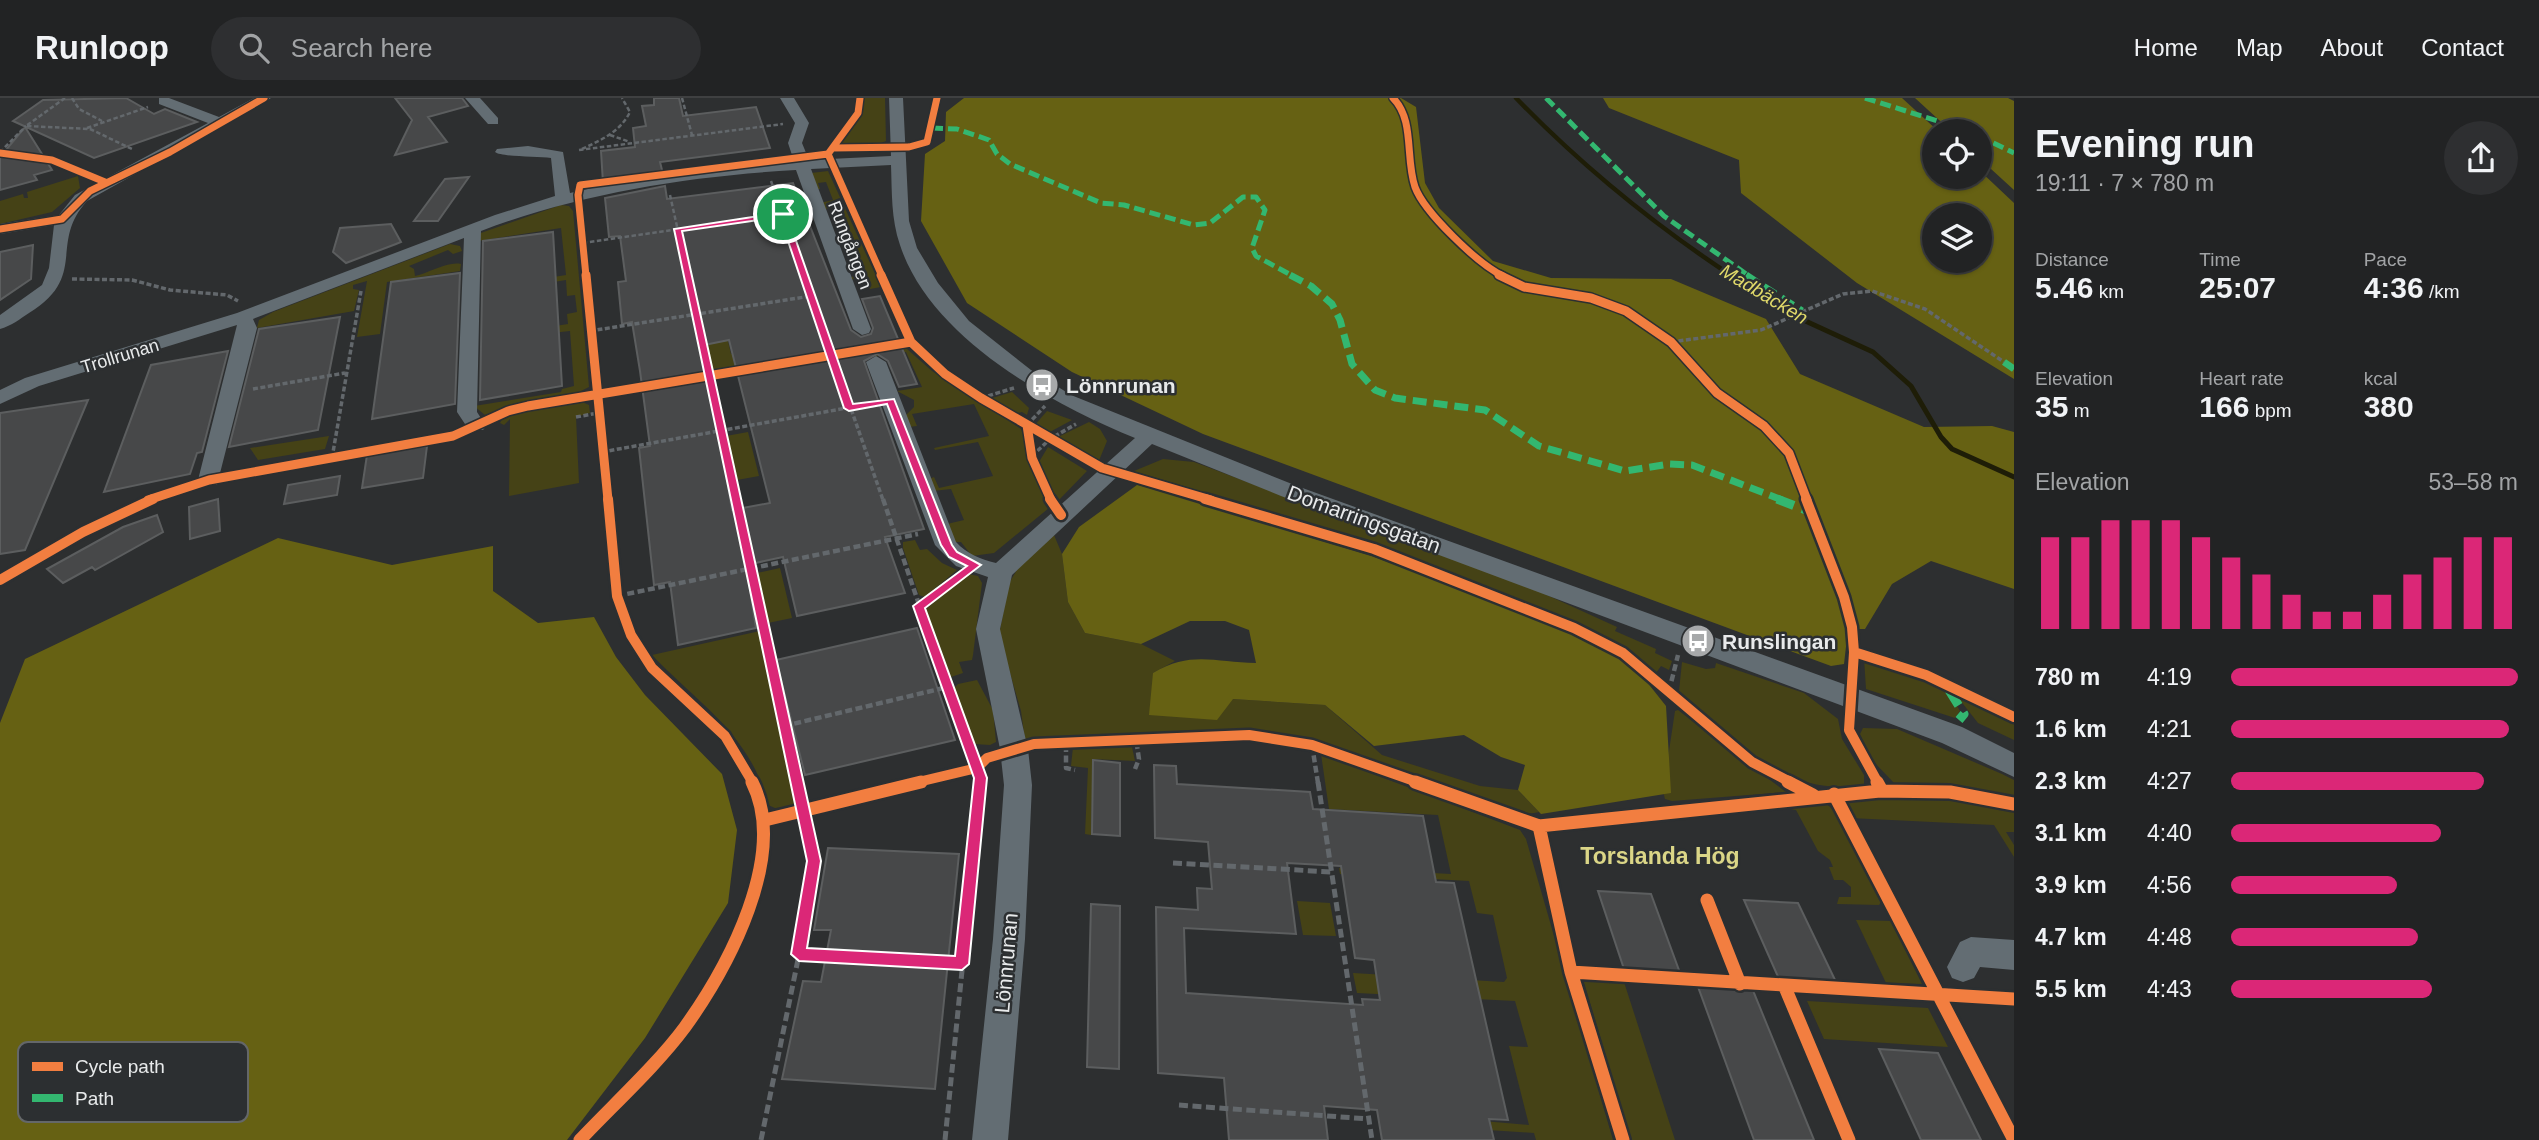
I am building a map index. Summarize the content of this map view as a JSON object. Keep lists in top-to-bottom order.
{
  "streets": {
    "street": [
      "Rungången",
      "Trollrunan",
      "Domarringsgatan",
      "Lönnrunan"
    ]
  },
  "crossings": [
    ["Rungången", "Trollrunan"],
    ["Trollrunan", "Domarringsgatan"],
    ["Domarringsgatan", "Lönnrunan"]
  ],
  "districts": ["Torslanda Hög"],
  "water": ["Madbäcken"],
  "places": {
    "bus stop": ["Lönnrunan", "Runslingan"]
  },
  "legend": ["Cycle path", "Path"],
  "page": {
    "header": "Runloop",
    "search": "Search here",
    "nav": [
      "Home",
      "Map",
      "About",
      "Contact"
    ],
    "heading": ["Evening run", "19:11 · 7 × 780 m"],
    "stats": [
      ["Distance", "5.46 km"],
      ["Time", "25:07"],
      ["Pace", "4:36 /km"],
      ["Elevation", "35 m"],
      ["Heart rate", "166 bpm"],
      ["kcal", "380"]
    ],
    "chart": ["Elevation", "53–58 m"],
    "list": [
      {
        "name": "780 m",
        "note": "4:19"
      },
      {
        "name": "1.6 km",
        "note": "4:21"
      },
      {
        "name": "2.3 km",
        "note": "4:27"
      },
      {
        "name": "3.1 km",
        "note": "4:40"
      },
      {
        "name": "3.9 km",
        "note": "4:56"
      },
      {
        "name": "4.7 km",
        "note": "4:48"
      },
      {
        "name": "5.5 km",
        "note": "4:43"
      }
    ]
  }
}
